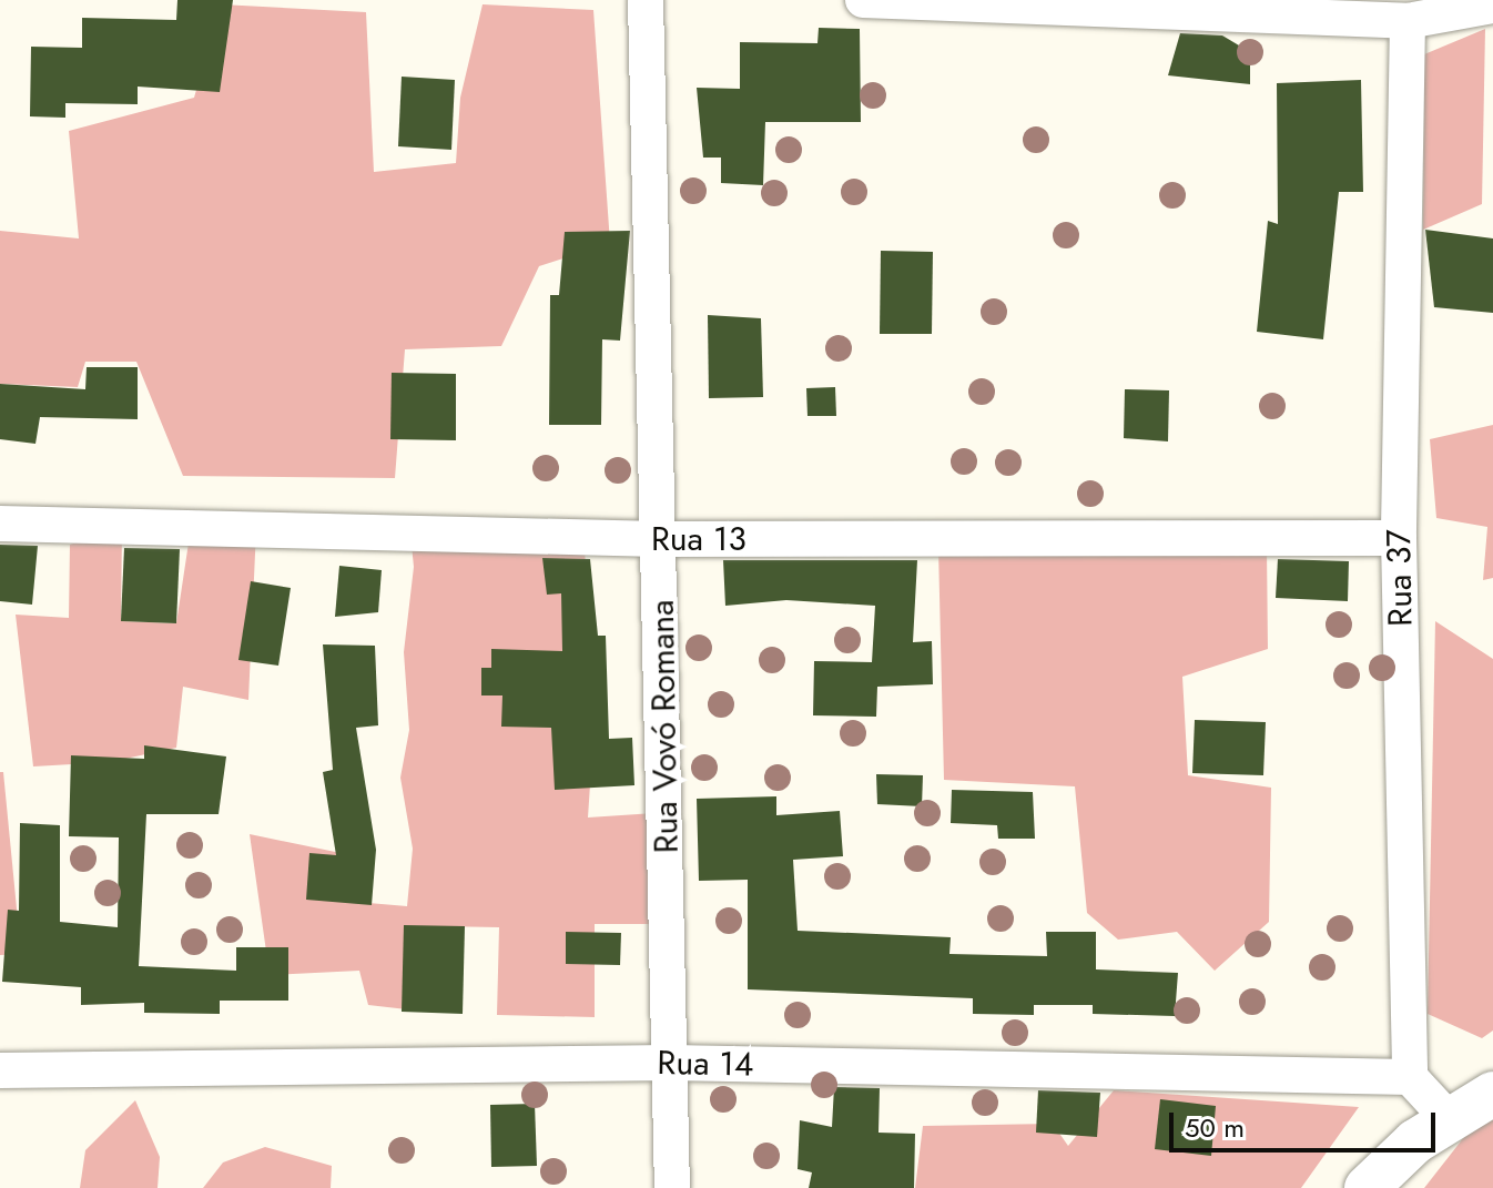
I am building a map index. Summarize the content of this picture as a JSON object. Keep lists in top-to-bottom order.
{
  "streets": {
    "street": [
      "Rua 13",
      "Rua 37",
      "Rua Vovó Romana",
      "Rua 14"
    ]
  },
  "crossings": [
    ["Rua 13", "Rua 37"],
    ["Rua 13", "Rua Vovó Romana"],
    ["Rua 37", "Rua 14"],
    ["Rua Vovó Romana", "Rua 14"]
  ],
  "scale_bar": "50 m"
}
